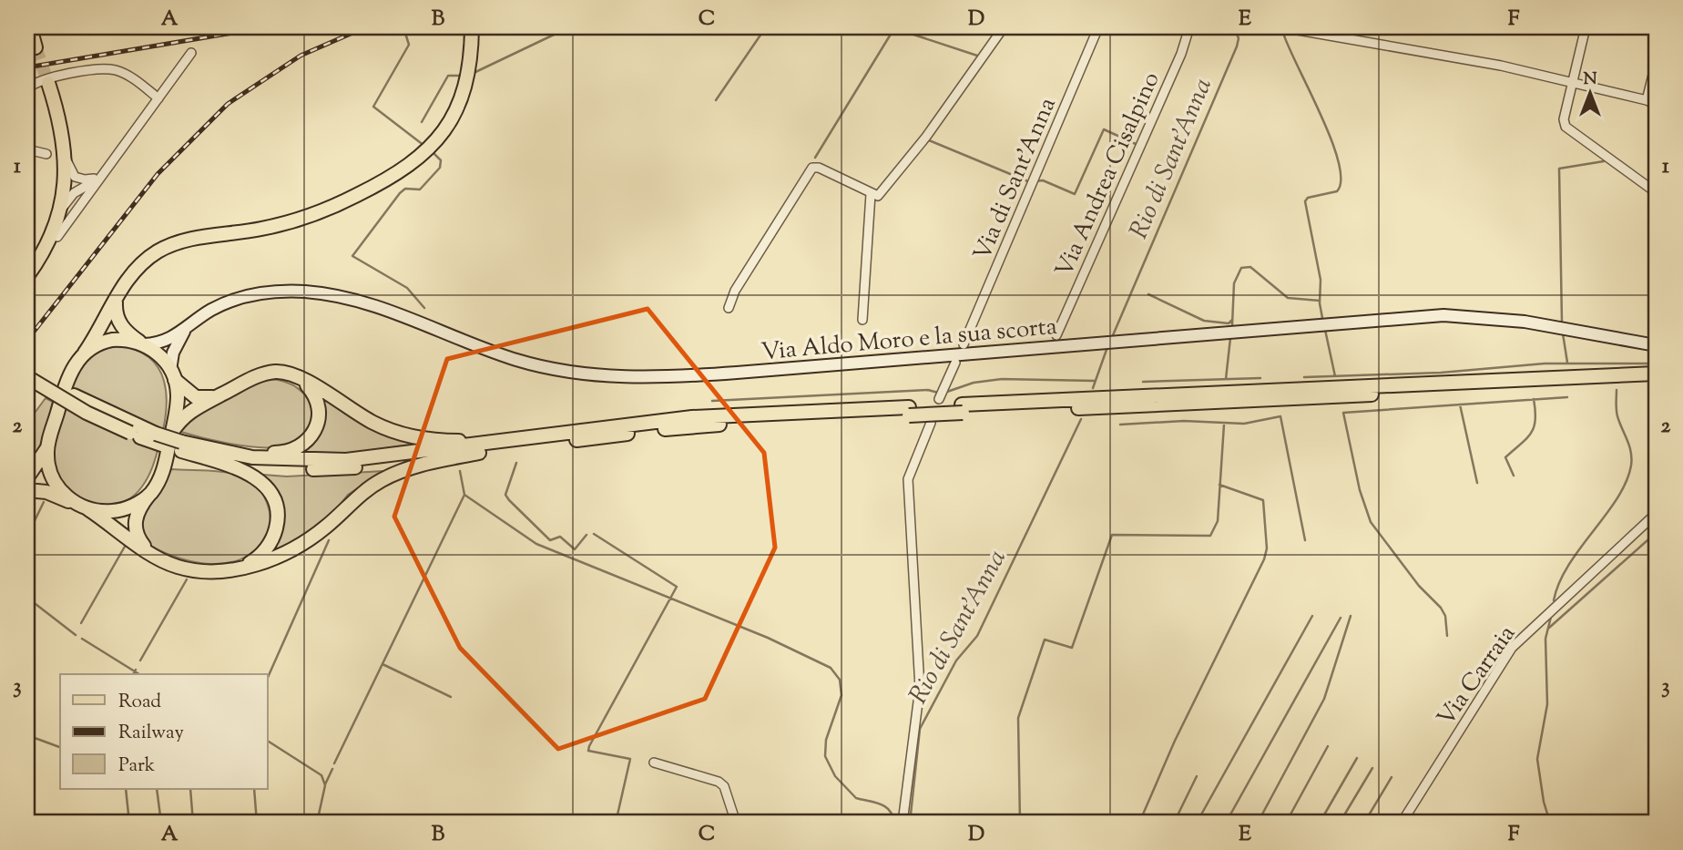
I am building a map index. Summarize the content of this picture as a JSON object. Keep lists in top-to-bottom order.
{
  "streets": {
    "main road": ["Via Aldo Moro e la sua scorta"],
    "street": ["Via Andrea Cisalpino", "Via di Sant'Anna", "Via Carraia"]
  },
  "water": ["Rio di Sant'Anna"],
  "legend": ["Road", "Railway", "Park"],
  "north": "top",
  "grid": {
    "columns": [
      "A",
      "B",
      "C",
      "D",
      "E",
      "F"
    ],
    "rows": ["1", "2", "3"]
  }
}
